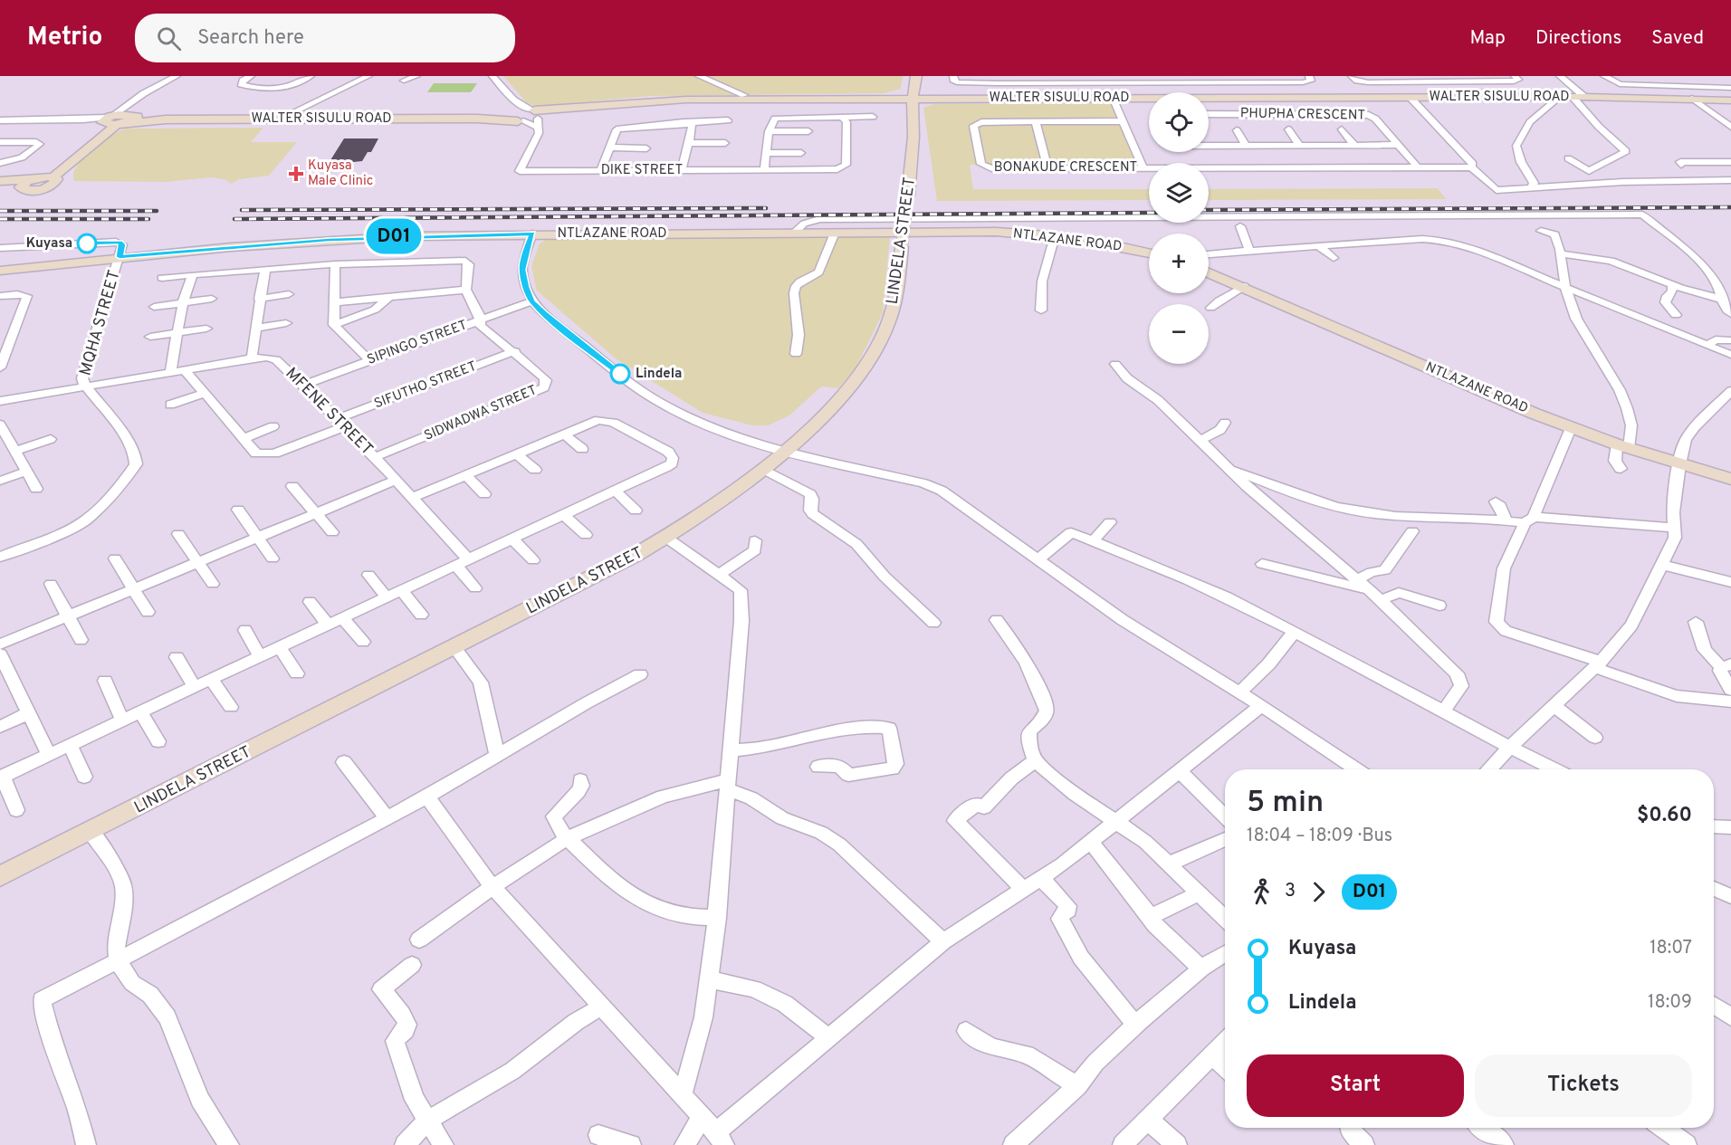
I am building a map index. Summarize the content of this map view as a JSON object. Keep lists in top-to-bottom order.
{
  "streets": {
    "street": [
      "WALTER SISULU ROAD",
      "PHUPHA CRESCENT",
      "BONAKUDE CRESCENT",
      "DIKE STREET",
      "NTLAZANE ROAD",
      "LINDELA STREET",
      "MQHA STREET",
      "SIPINGO STREET",
      "SIFUTHO STREET",
      "MFENE STREET",
      "SIDWADWA STREET"
    ]
  },
  "crossings": [
    ["WALTER SISULU ROAD", "DIKE STREET"],
    ["WALTER SISULU ROAD", "LINDELA STREET"],
    ["PHUPHA CRESCENT", "BONAKUDE CRESCENT"],
    ["NTLAZANE ROAD", "MQHA STREET"],
    ["MQHA STREET", "MFENE STREET"],
    ["SIPINGO STREET", "MFENE STREET"],
    ["SIPINGO STREET", "SIDWADWA STREET"],
    ["SIFUTHO STREET", "MFENE STREET"],
    ["SIFUTHO STREET", "SIDWADWA STREET"],
    ["MFENE STREET", "SIDWADWA STREET"]
  ],
  "places": {
    "health": ["Kuyasa Male Clinic"],
    "other": ["Kuyasa", "Lindela"]
  },
  "lines": ["bus line D01"],
  "page": {
    "header": "Metrio",
    "search": "Search here",
    "nav": ["Map", "Directions", "Saved"],
    "on_map": "D01",
    "map_buttons": ["+", "−"],
    "heading": ["5 min", "18:04 – 18:09 · Bus", "$0.60"],
    "legs": ["3", "D01"],
    "list": [
      {
        "name": "Kuyasa",
        "value": "18:07"
      },
      {
        "name": "Lindela",
        "value": "18:09"
      }
    ],
    "buttons": ["Start", "Tickets"]
  }
}
